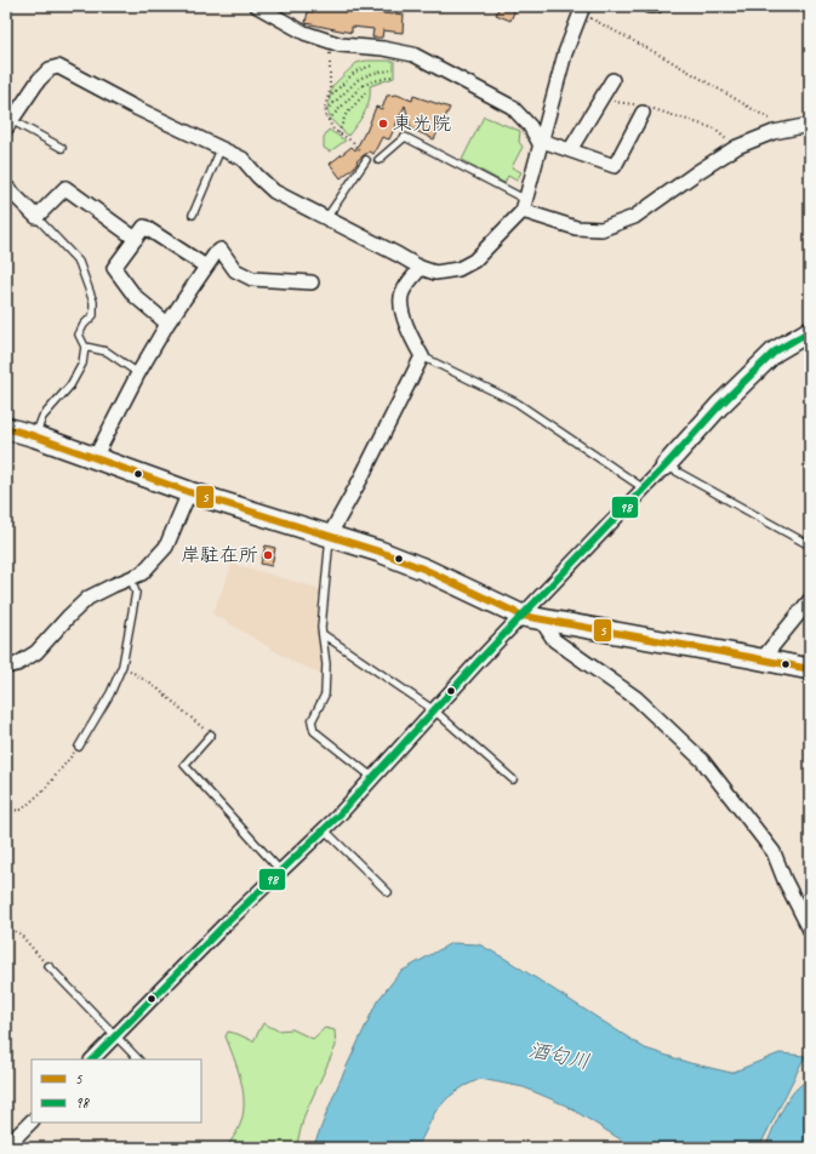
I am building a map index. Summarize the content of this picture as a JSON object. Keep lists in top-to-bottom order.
{
  "water": ["酒匂川"],
  "places": ["東光院", "岸駐在所"],
  "lines": ["transit line 98", "transit line 5"],
  "legend": ["5", "98"]
}
